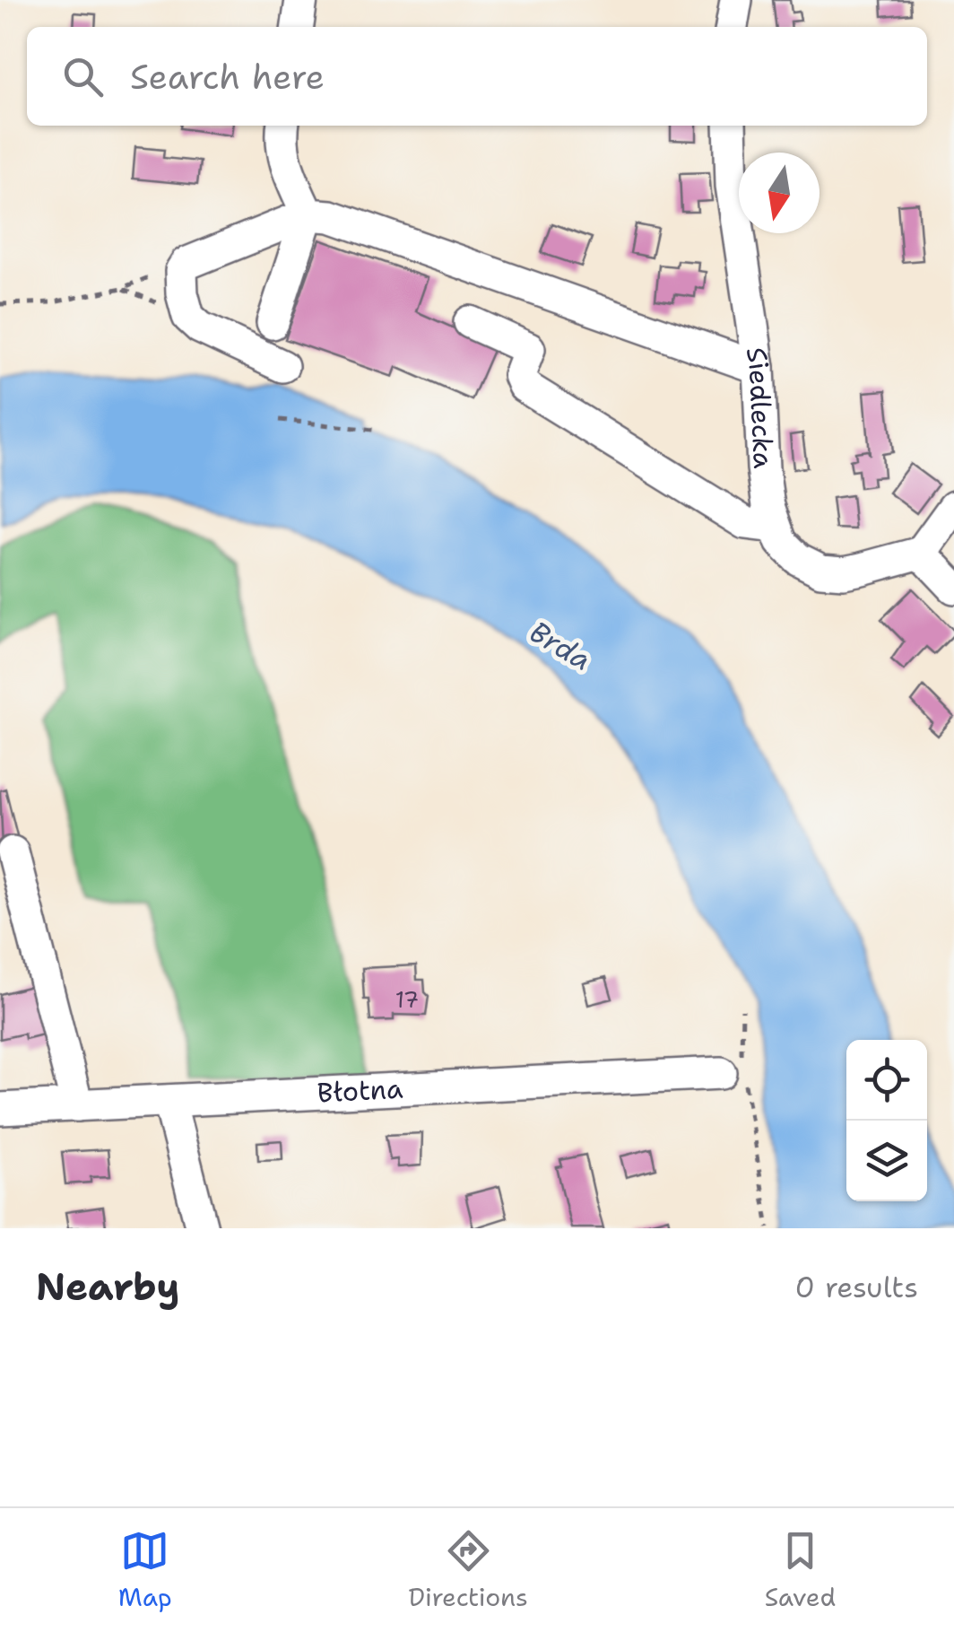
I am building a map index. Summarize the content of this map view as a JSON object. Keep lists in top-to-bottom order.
{
  "streets": {
    "street": ["Siedlecka", "Błotna"]
  },
  "water": ["Brda"],
  "house_numbers": ["17"],
  "north": "bottom",
  "page": {
    "search": "Search here",
    "heading": ["Nearby", "0 results"],
    "nav": ["Map", "Directions", "Saved"]
  }
}
